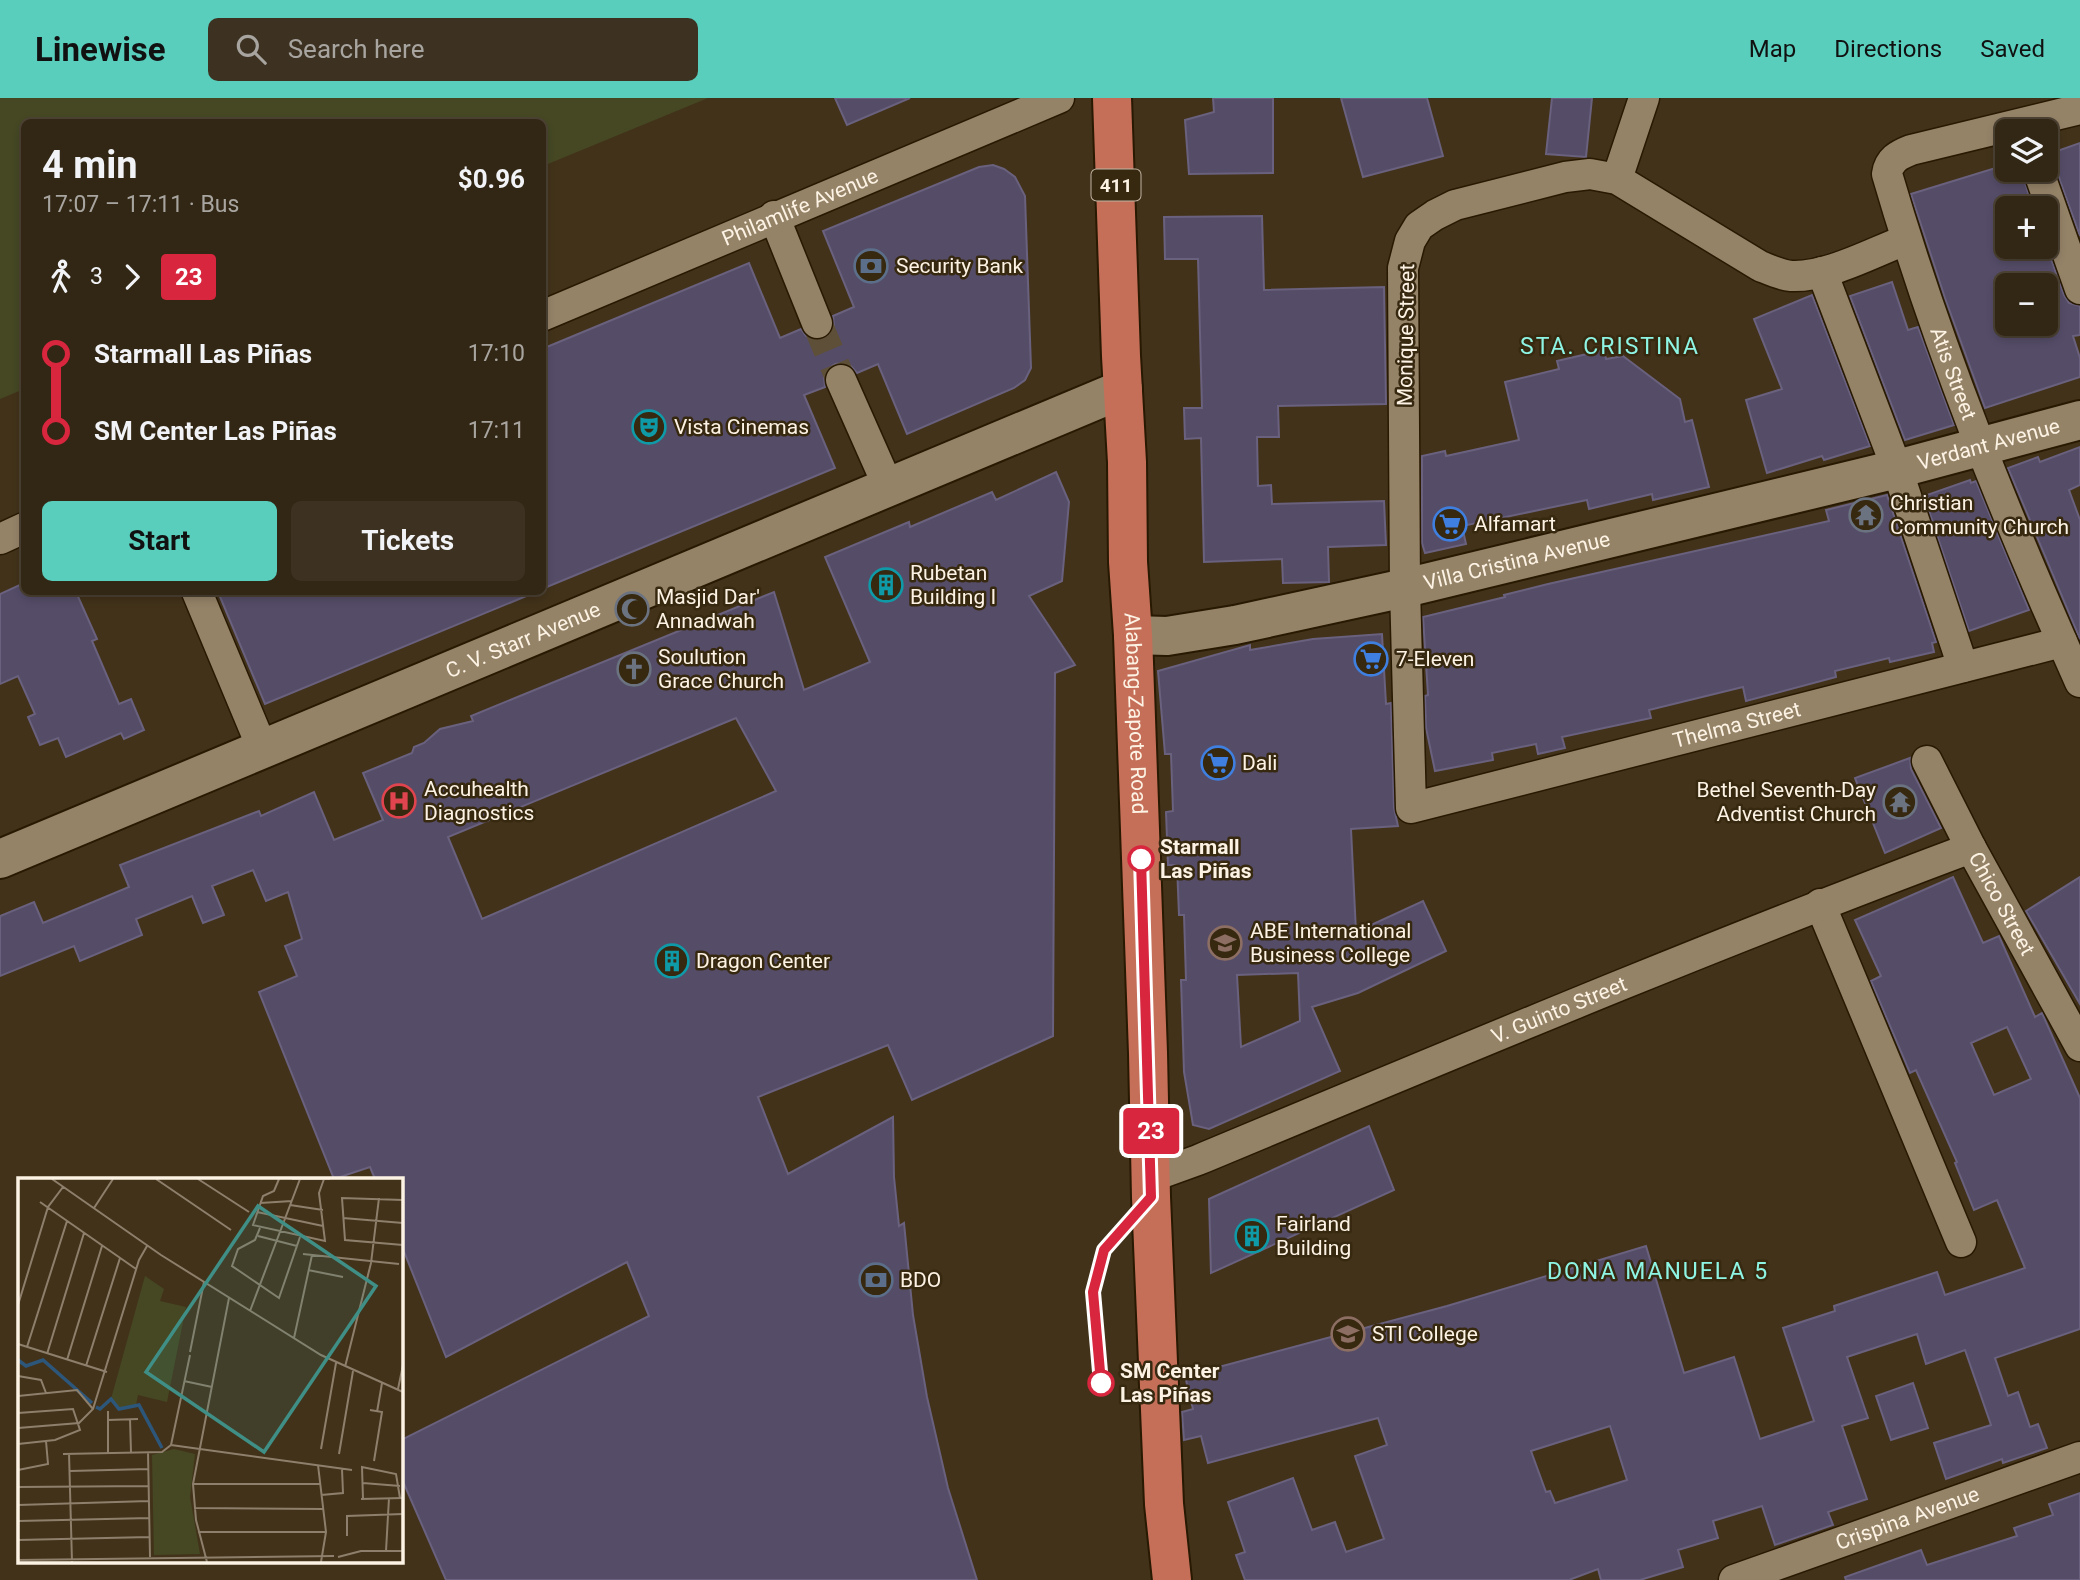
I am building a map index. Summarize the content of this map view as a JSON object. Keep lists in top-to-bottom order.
{
  "streets": {
    "highway": ["411", "Alabang-Zapote Road"],
    "main road": ["Verdant Avenue", "Villa Cristina Avenue", "C. V. Starr Avenue"],
    "street": [
      "Philamlife Avenue",
      "Monique Street",
      "Atis Street",
      "Thelma Street",
      "Chico Street",
      "V. Guinto Street",
      "Crispina Avenue"
    ]
  },
  "crossings": [
    ["Monique Street", "Atis Street"],
    ["Monique Street", "Villa Cristina Avenue"],
    ["Monique Street", "Thelma Street"],
    ["Atis Street", "Verdant Avenue"],
    ["Atis Street", "Thelma Street"],
    ["Verdant Avenue", "Villa Cristina Avenue"],
    ["Villa Cristina Avenue", "Alabang-Zapote Road"],
    ["C. V. Starr Avenue", "Alabang-Zapote Road"],
    ["Alabang-Zapote Road", "V. Guinto Street"],
    ["Chico Street", "V. Guinto Street"]
  ],
  "districts": ["STA. CRISTINA", "DONA MANUELA 5"],
  "places": {
    "bank": ["Security Bank", "BDO"],
    "theatre": ["Vista Cinemas"],
    "temple": ["Christian Community Church", "Bethel Seventh-Day Adventist Church"],
    "supermarket": ["Alfamart", "7-Eleven", "Dali"],
    "building": ["Rubetan Building I", "Dragon Center", "Fairland Building"],
    "mosque": ["Masjid Dar' Annadwah"],
    "church": ["Soulution Grace Church"],
    "hospital": ["Accuhealth Diagnostics"],
    "other": ["Starmall Las Piñas", "SM Center Las Piñas"],
    "school or university": ["ABE International Business College", "STI College"]
  },
  "lines": ["bus line 23"],
  "page": {
    "header": "Linewise",
    "search": "Search here",
    "nav": ["Map", "Directions", "Saved"],
    "on_map": "23",
    "map_buttons": ["+", "−"],
    "heading": ["4 min", "17:07 – 17:11 · Bus", "$0.96"],
    "legs": ["3", "23"],
    "list": [
      {
        "name": "Starmall Las Piñas",
        "value": "17:10"
      },
      {
        "name": "SM Center Las Piñas",
        "value": "17:11"
      }
    ],
    "buttons": ["Start", "Tickets"]
  }
}
